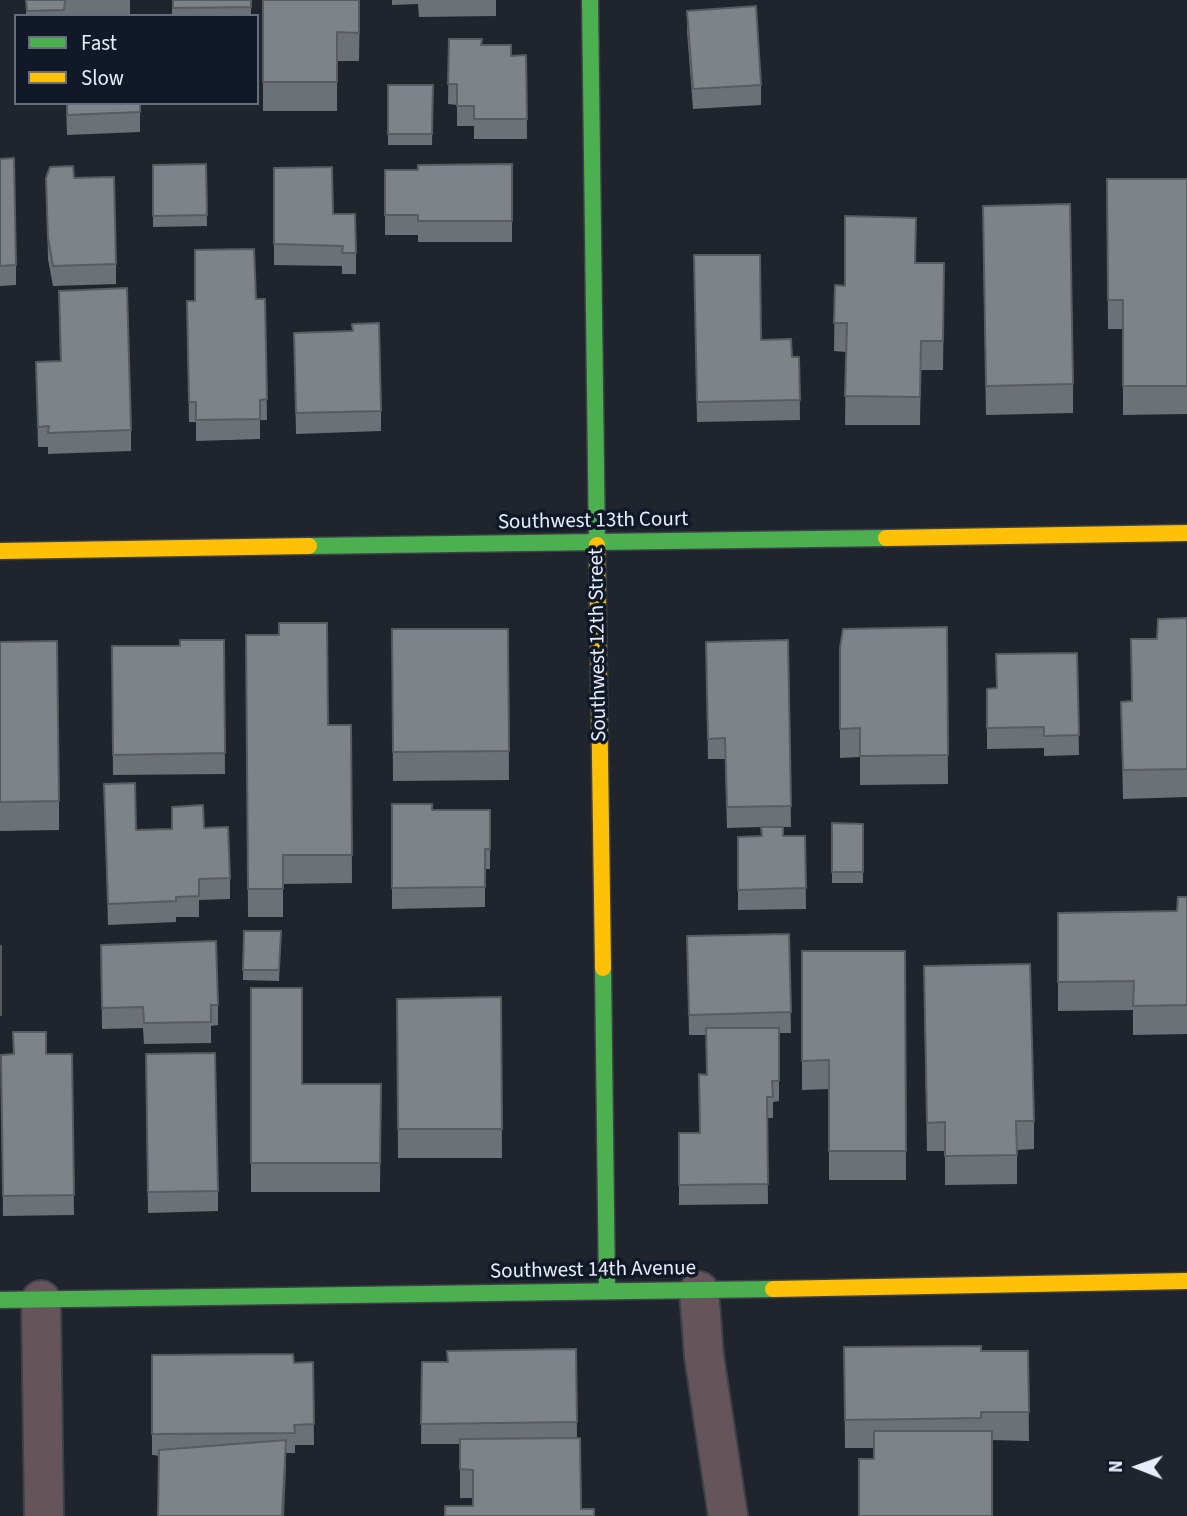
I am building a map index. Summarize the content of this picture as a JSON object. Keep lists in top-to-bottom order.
{
  "streets": {
    "street": ["Southwest 13th Court", "Southwest 12th Street", "Southwest 14th Avenue"]
  },
  "crossings": [
    ["Southwest 13th Court", "Southwest 12th Street"],
    ["Southwest 12th Street", "Southwest 14th Avenue"]
  ],
  "legend": ["Fast", "Slow"],
  "north": "left"
}
